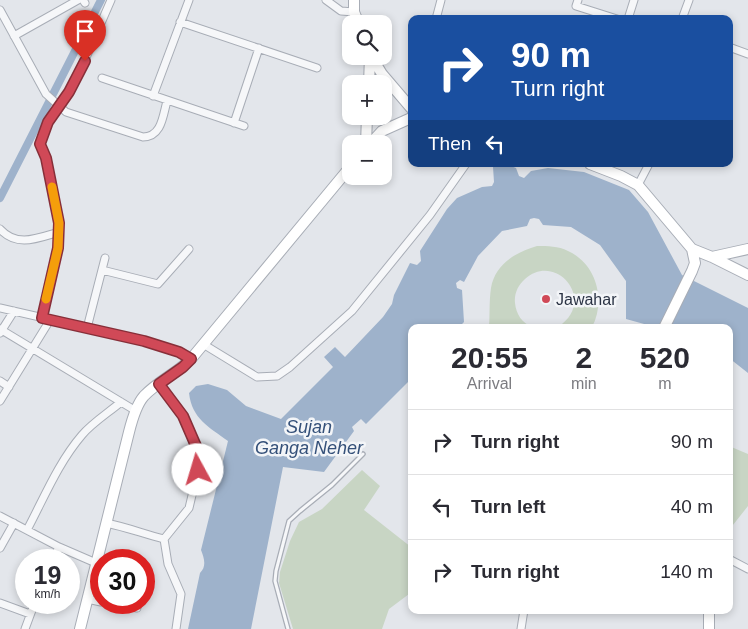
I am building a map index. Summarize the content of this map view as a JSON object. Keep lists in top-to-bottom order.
{
  "water": ["Sujan Ganga Neher"],
  "places": ["Jawahar"],
  "page": {
    "map_buttons": ["+", "−"],
    "turn": ["90 m", "Turn right"],
    "then": "Then",
    "eta": [
      "20:55",
      "Arrival",
      "2",
      "min",
      "520",
      "m"
    ],
    "list": [
      {
        "name": "Turn right",
        "value": "90 m"
      },
      {
        "name": "Turn left",
        "value": "40 m"
      },
      {
        "name": "Turn right",
        "value": "140 m"
      }
    ],
    "speed": "19 km/h",
    "limit": "30"
  }
}
